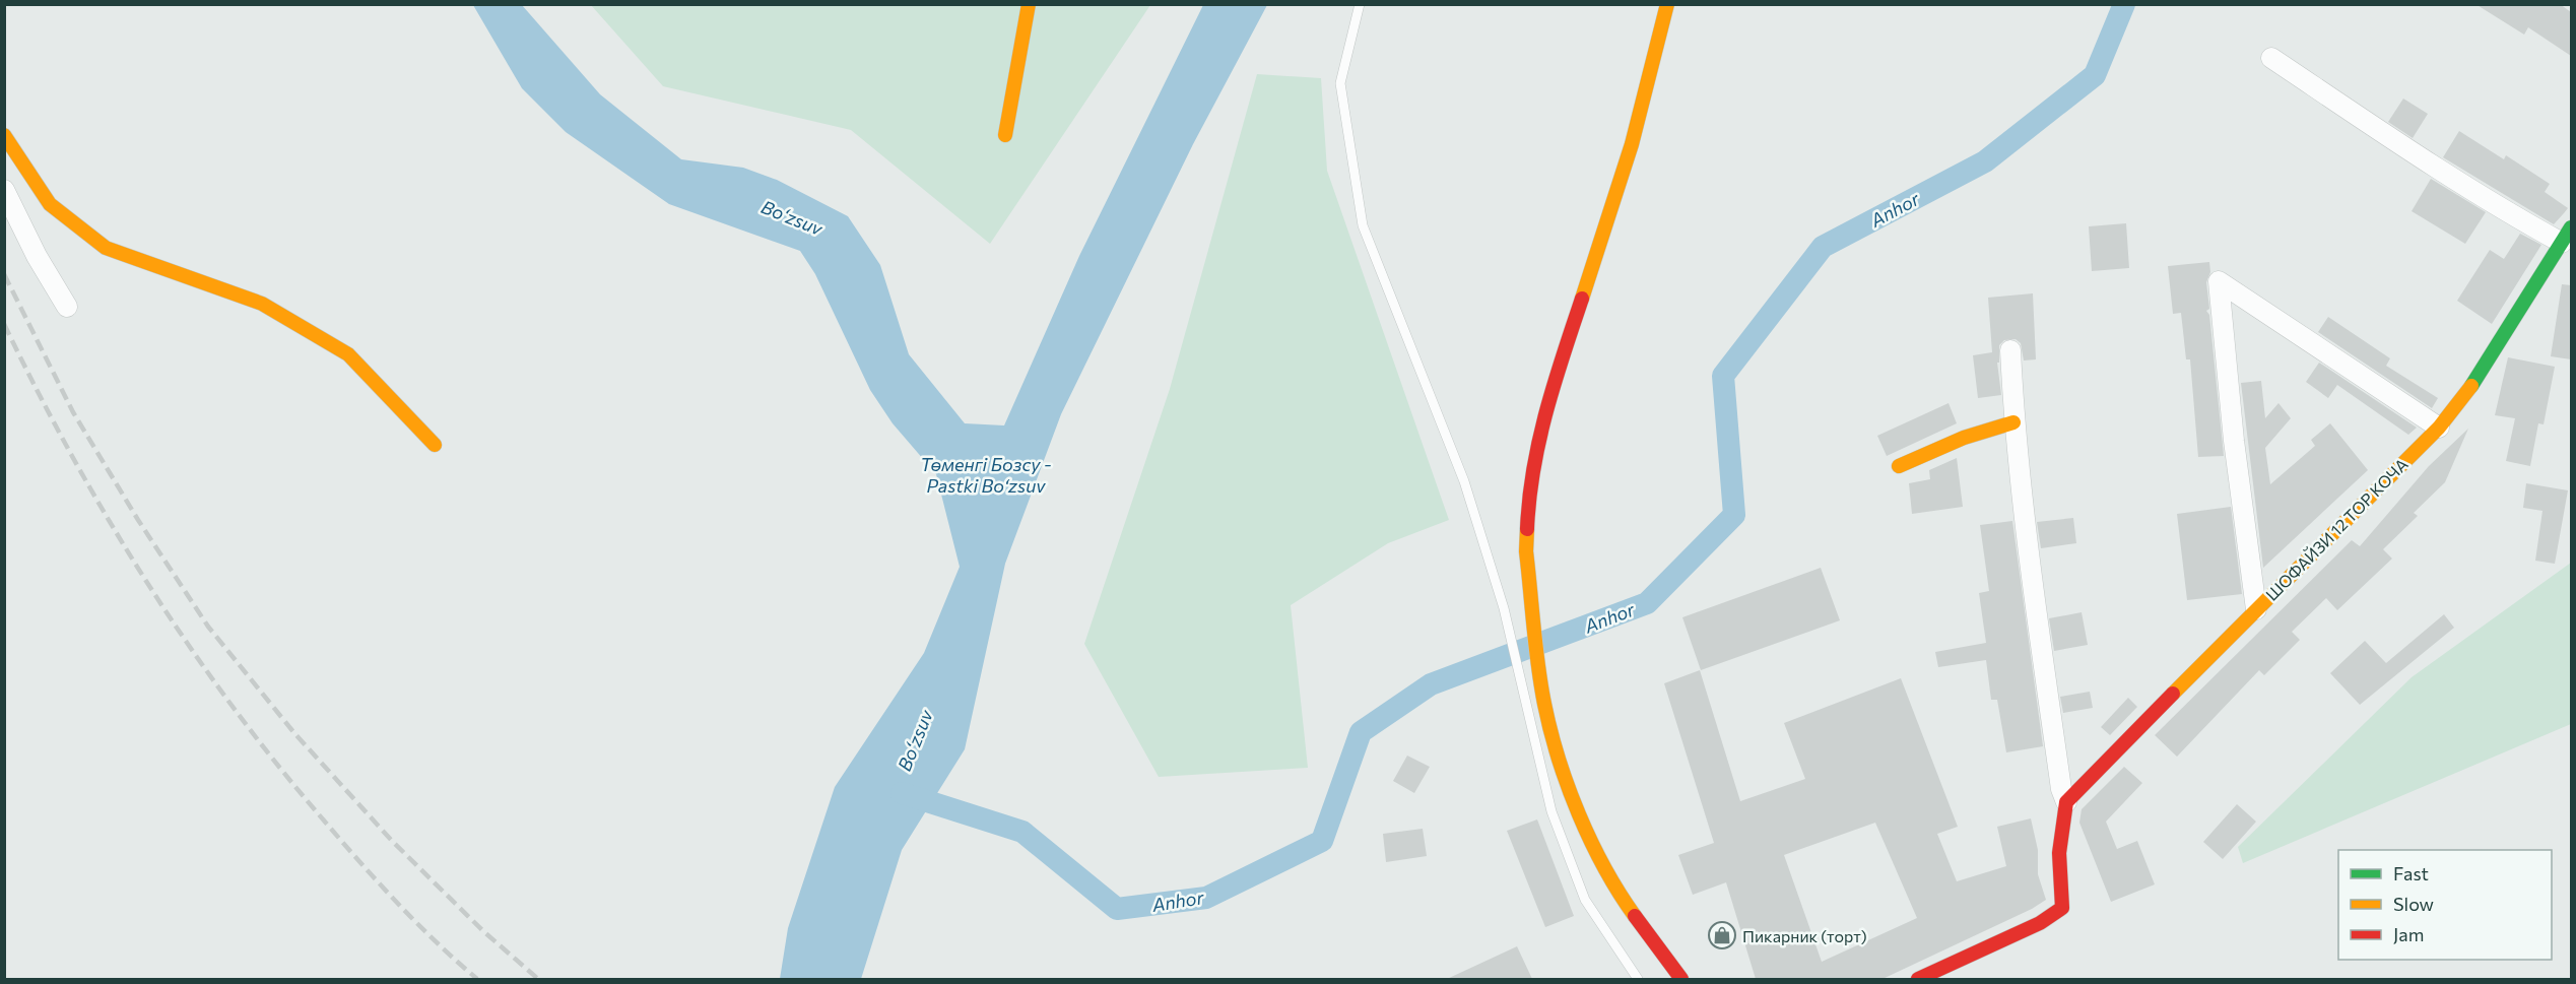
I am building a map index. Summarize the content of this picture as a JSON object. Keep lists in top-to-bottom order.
{
  "streets": {
    "street": ["ШОФАЙЗИ 12 ТОР КОЧА"]
  },
  "water": ["Anhor", "Boʻzsuv", "Төменгі Бозсу - Pastki Boʻzsuv"],
  "places": {
    "shop": ["Пикарник (торт)"]
  },
  "legend": ["Fast", "Slow", "Jam"]
}
